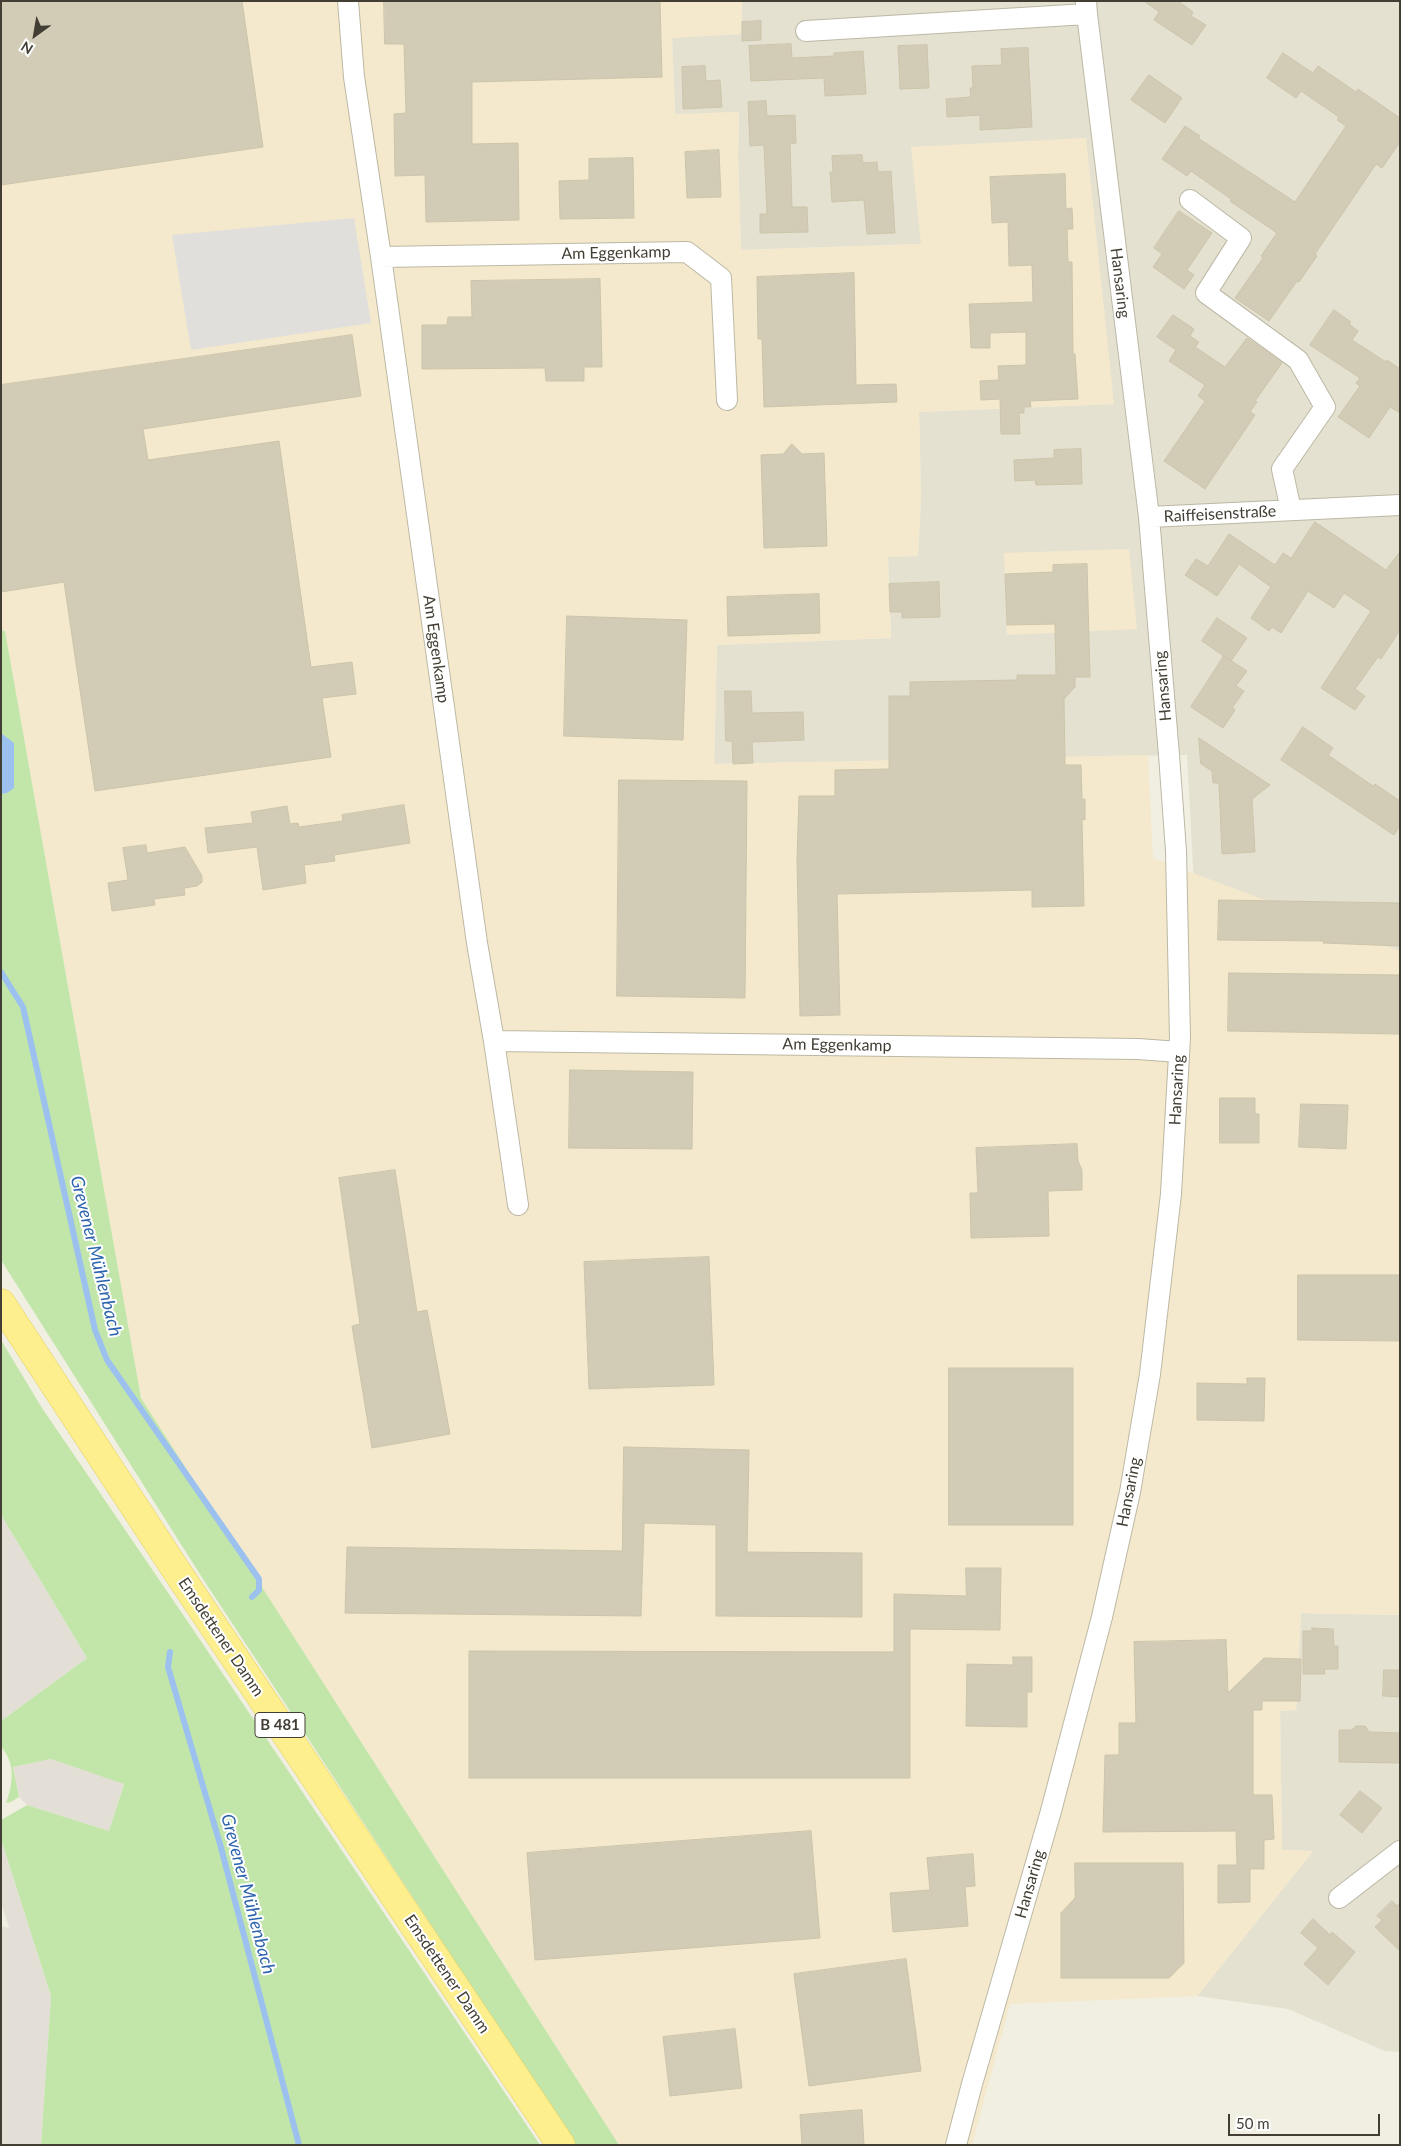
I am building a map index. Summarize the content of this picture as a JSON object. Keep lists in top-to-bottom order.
{
  "streets": {
    "main road": ["Emsdettener Damm", "B 481"],
    "street": ["Am Eggenkamp", "Hansaring", "Raiffeisenstraße"]
  },
  "crossings": [
    ["Am Eggenkamp", "Hansaring"],
    ["Hansaring", "Raiffeisenstraße"]
  ],
  "water": ["Grevener Mühlenbach"],
  "scale_bar": "50 m",
  "north": "bottom left"
}
